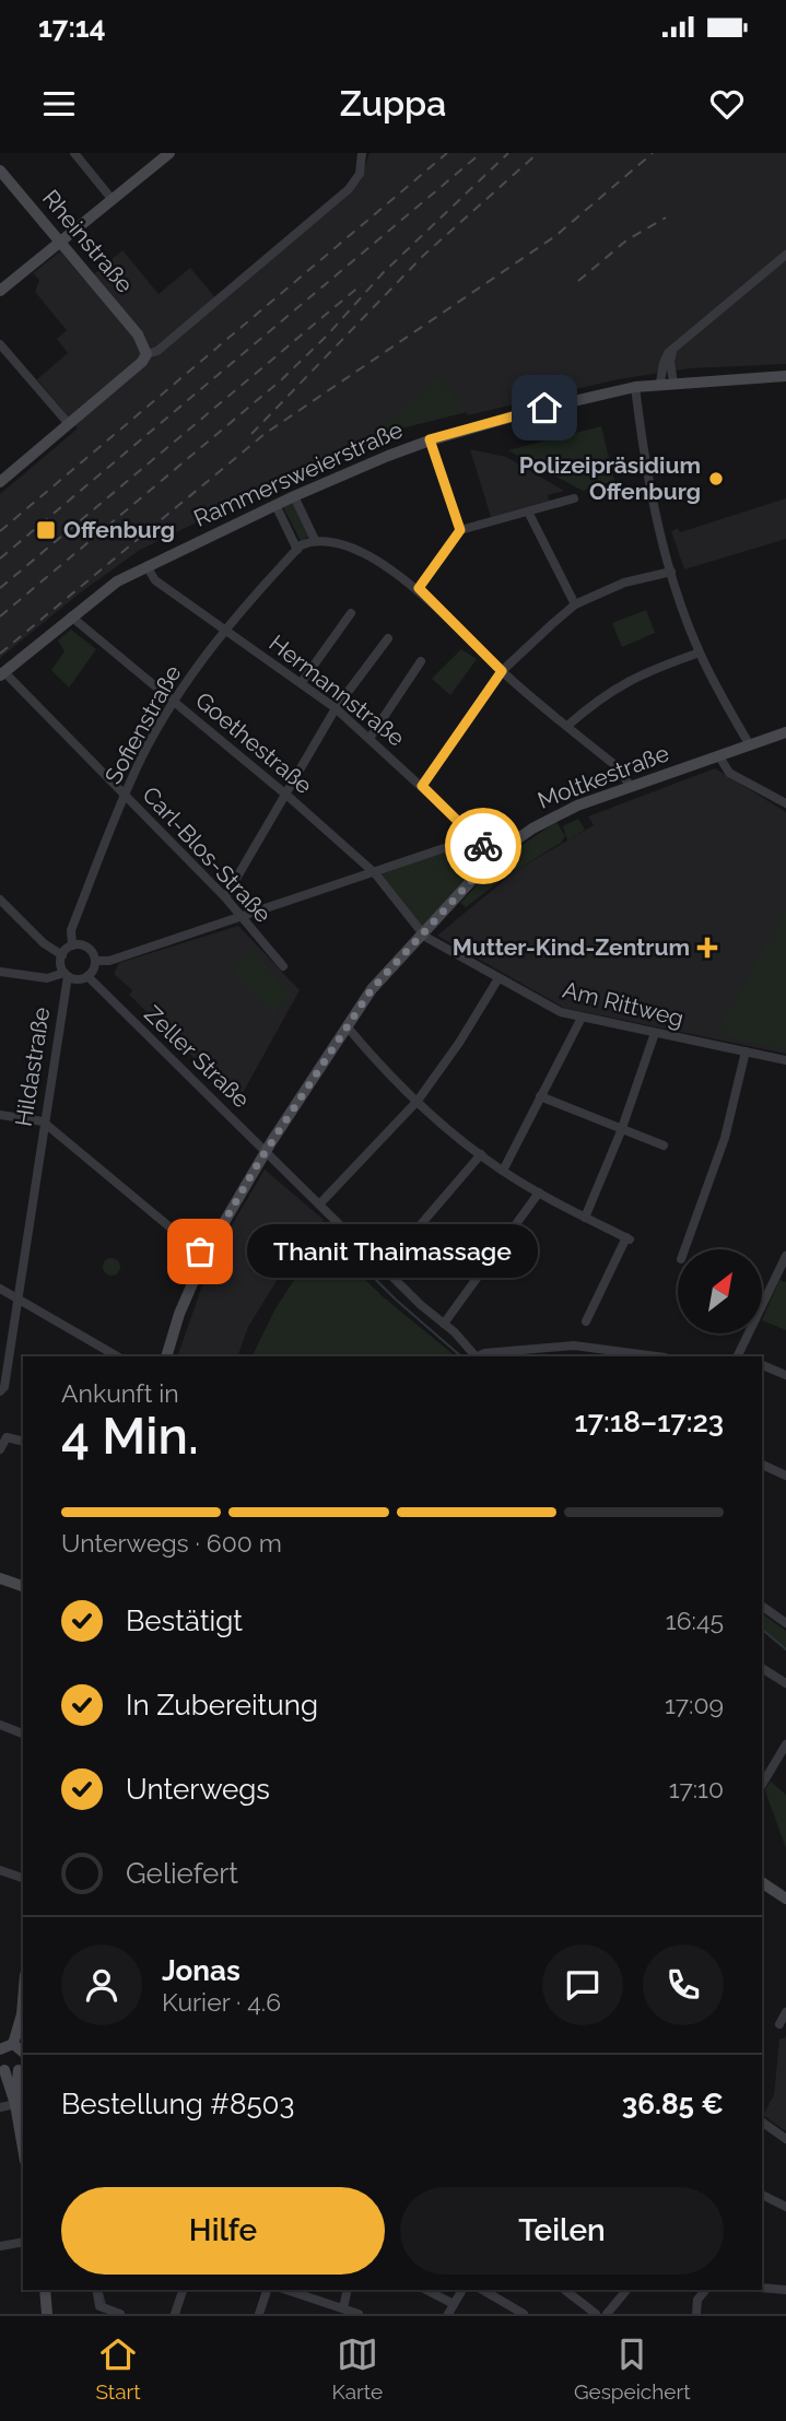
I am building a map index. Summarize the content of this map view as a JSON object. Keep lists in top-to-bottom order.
{
  "streets": {
    "street": [
      "Rheinstraße",
      "Rammersweierstraße",
      "Hermannstraße",
      "Sofienstraße",
      "Goethestraße",
      "Moltkestraße",
      "Carl-Blos-Straße",
      "Am Rittweg",
      "Zeller Straße",
      "Hildastraße"
    ]
  },
  "crossings": [
    ["Rammersweierstraße", "Hermannstraße"],
    ["Rammersweierstraße", "Goethestraße"],
    ["Rammersweierstraße", "Carl-Blos-Straße"],
    ["Hermannstraße", "Sofienstraße"],
    ["Hermannstraße", "Moltkestraße"],
    ["Sofienstraße", "Goethestraße"],
    ["Sofienstraße", "Carl-Blos-Straße"],
    ["Sofienstraße", "Zeller Straße"],
    ["Sofienstraße", "Hildastraße"],
    ["Goethestraße", "Moltkestraße"],
    ["Goethestraße", "Am Rittweg"],
    ["Moltkestraße", "Am Rittweg"],
    ["Moltkestraße", "Zeller Straße"],
    ["Zeller Straße", "Hildastraße"]
  ],
  "places": {
    "other": ["Polizeipräsidium Offenburg", "Thanit Thaimassage"],
    "transit": ["Offenburg"],
    "health": ["Mutter-Kind-Zentrum"]
  },
  "north": "top right",
  "page": {
    "status": "17:14",
    "header": "Zuppa",
    "bubble": "Thanit Thaimassage",
    "heading": ["4 Min.", "Ankunft in", "17:18–17:23"],
    "panel": [
      "Jonas",
      "Kurier · 4.6",
      "Bestellung #8503",
      "36.85 €"
    ],
    "bar": "Unterwegs · 600 m",
    "list": [
      ["Bestätigt", "16:45"],
      ["In Zubereitung", "17:09"],
      ["Unterwegs", "17:10"],
      "Geliefert"
    ],
    "buttons": ["Hilfe", "Teilen"],
    "tabs": ["Start", "Karte", "Gespeichert"]
  }
}
